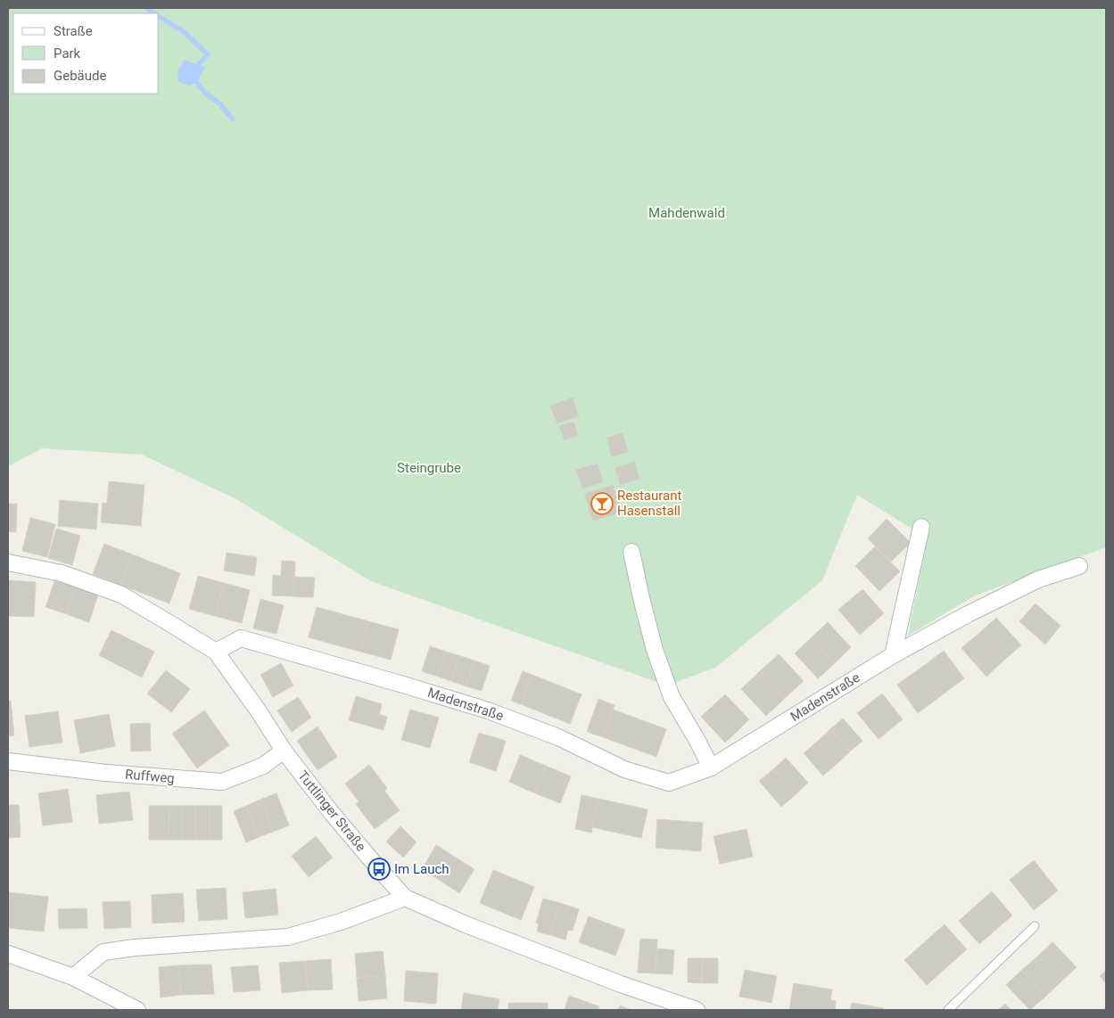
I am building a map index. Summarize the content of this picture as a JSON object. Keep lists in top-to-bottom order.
{
  "streets": {
    "street": ["Madenstraße", "Ruffweg", "Tuttlinger Straße"]
  },
  "crossings": [
    ["Madenstraße", "Tuttlinger Straße"],
    ["Ruffweg", "Tuttlinger Straße"]
  ],
  "parks": ["Mahdenwald", "Steingrube"],
  "places": {
    "bar": ["Restaurant Hasenstall"],
    "bus stop": ["Im Lauch"]
  },
  "legend": ["Straße", "Park", "Gebäude"]
}
